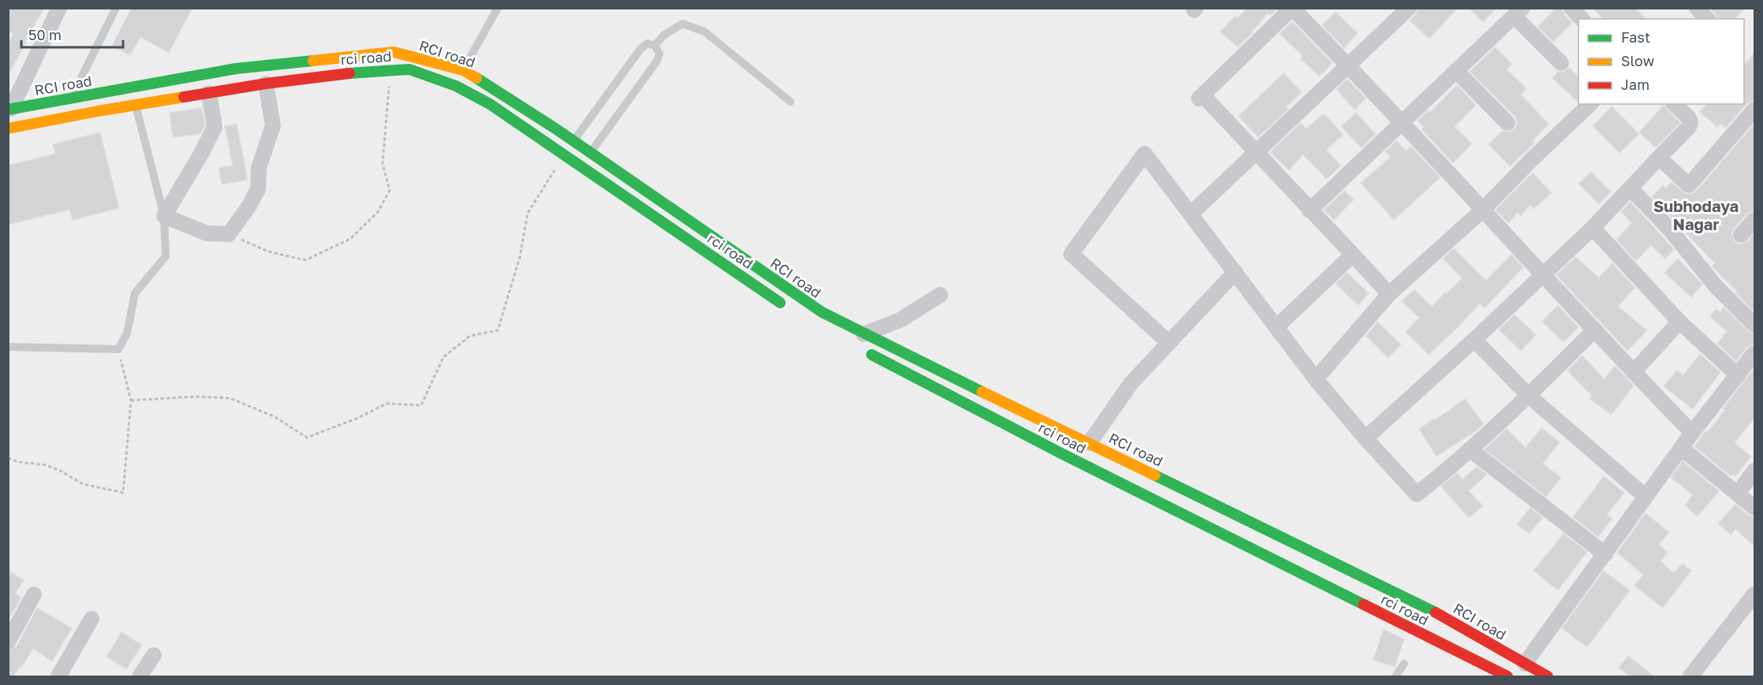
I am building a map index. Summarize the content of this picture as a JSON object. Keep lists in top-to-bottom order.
{
  "streets": {
    "main road": ["RCI road", "rci road"]
  },
  "crossings": [
    ["RCI road", "rci road"]
  ],
  "districts": ["Subhodaya Nagar"],
  "legend": ["Fast", "Slow", "Jam"],
  "scale_bar": "50 m"
}
